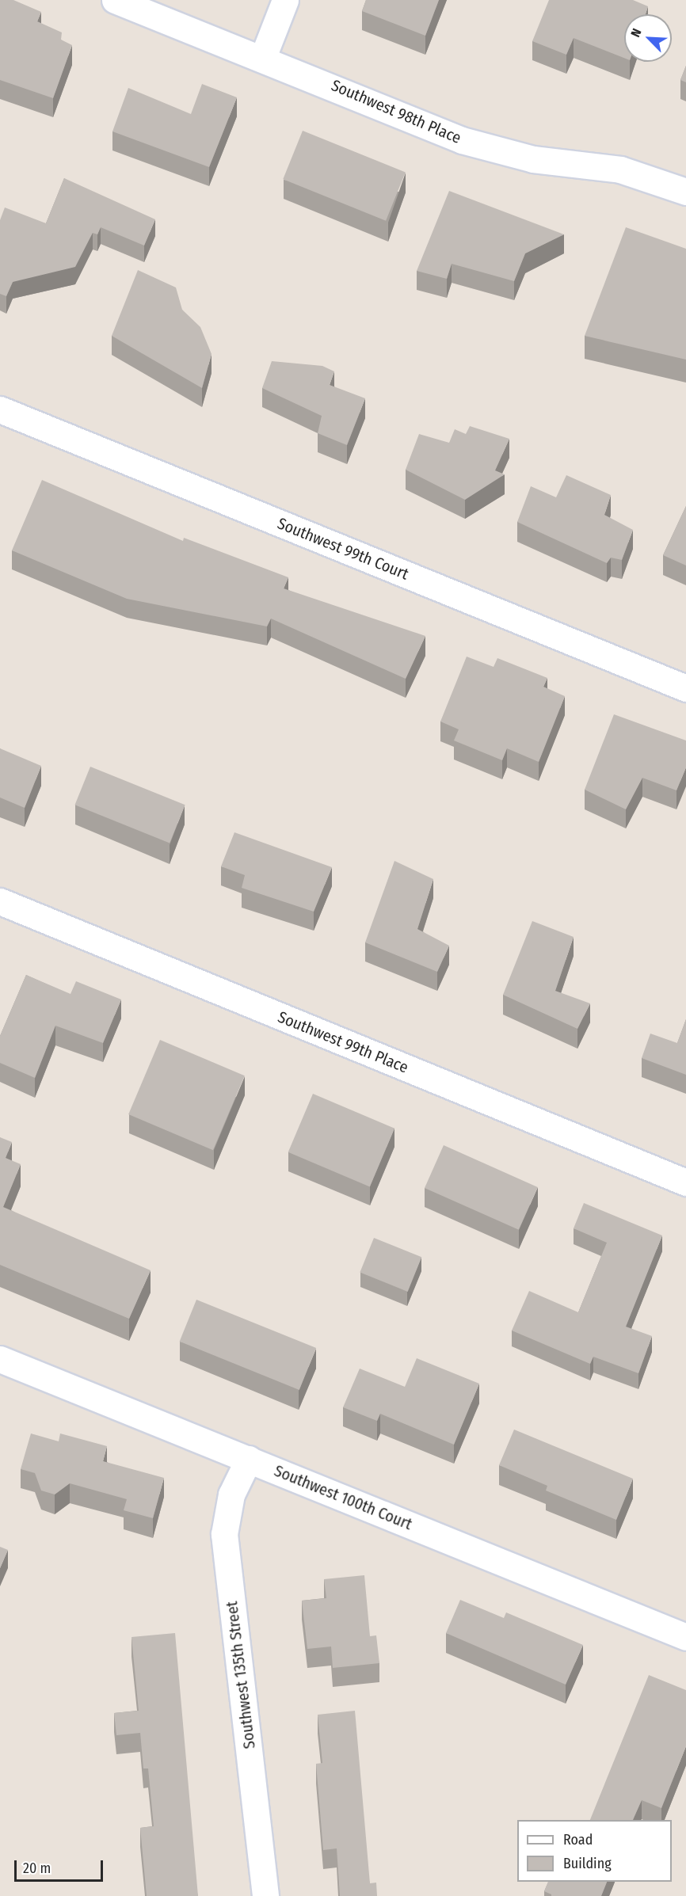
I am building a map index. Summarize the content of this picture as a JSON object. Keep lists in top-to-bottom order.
{
  "streets": {
    "street": [
      "Southwest 98th Place",
      "Southwest 99th Court",
      "Southwest 99th Place",
      "Southwest 100th Court",
      "Southwest 135th Street"
    ]
  },
  "crossings": [
    ["Southwest 100th Court", "Southwest 135th Street"]
  ],
  "legend": ["Road", "Building"],
  "scale_bar": "20 m",
  "north": "top left"
}
